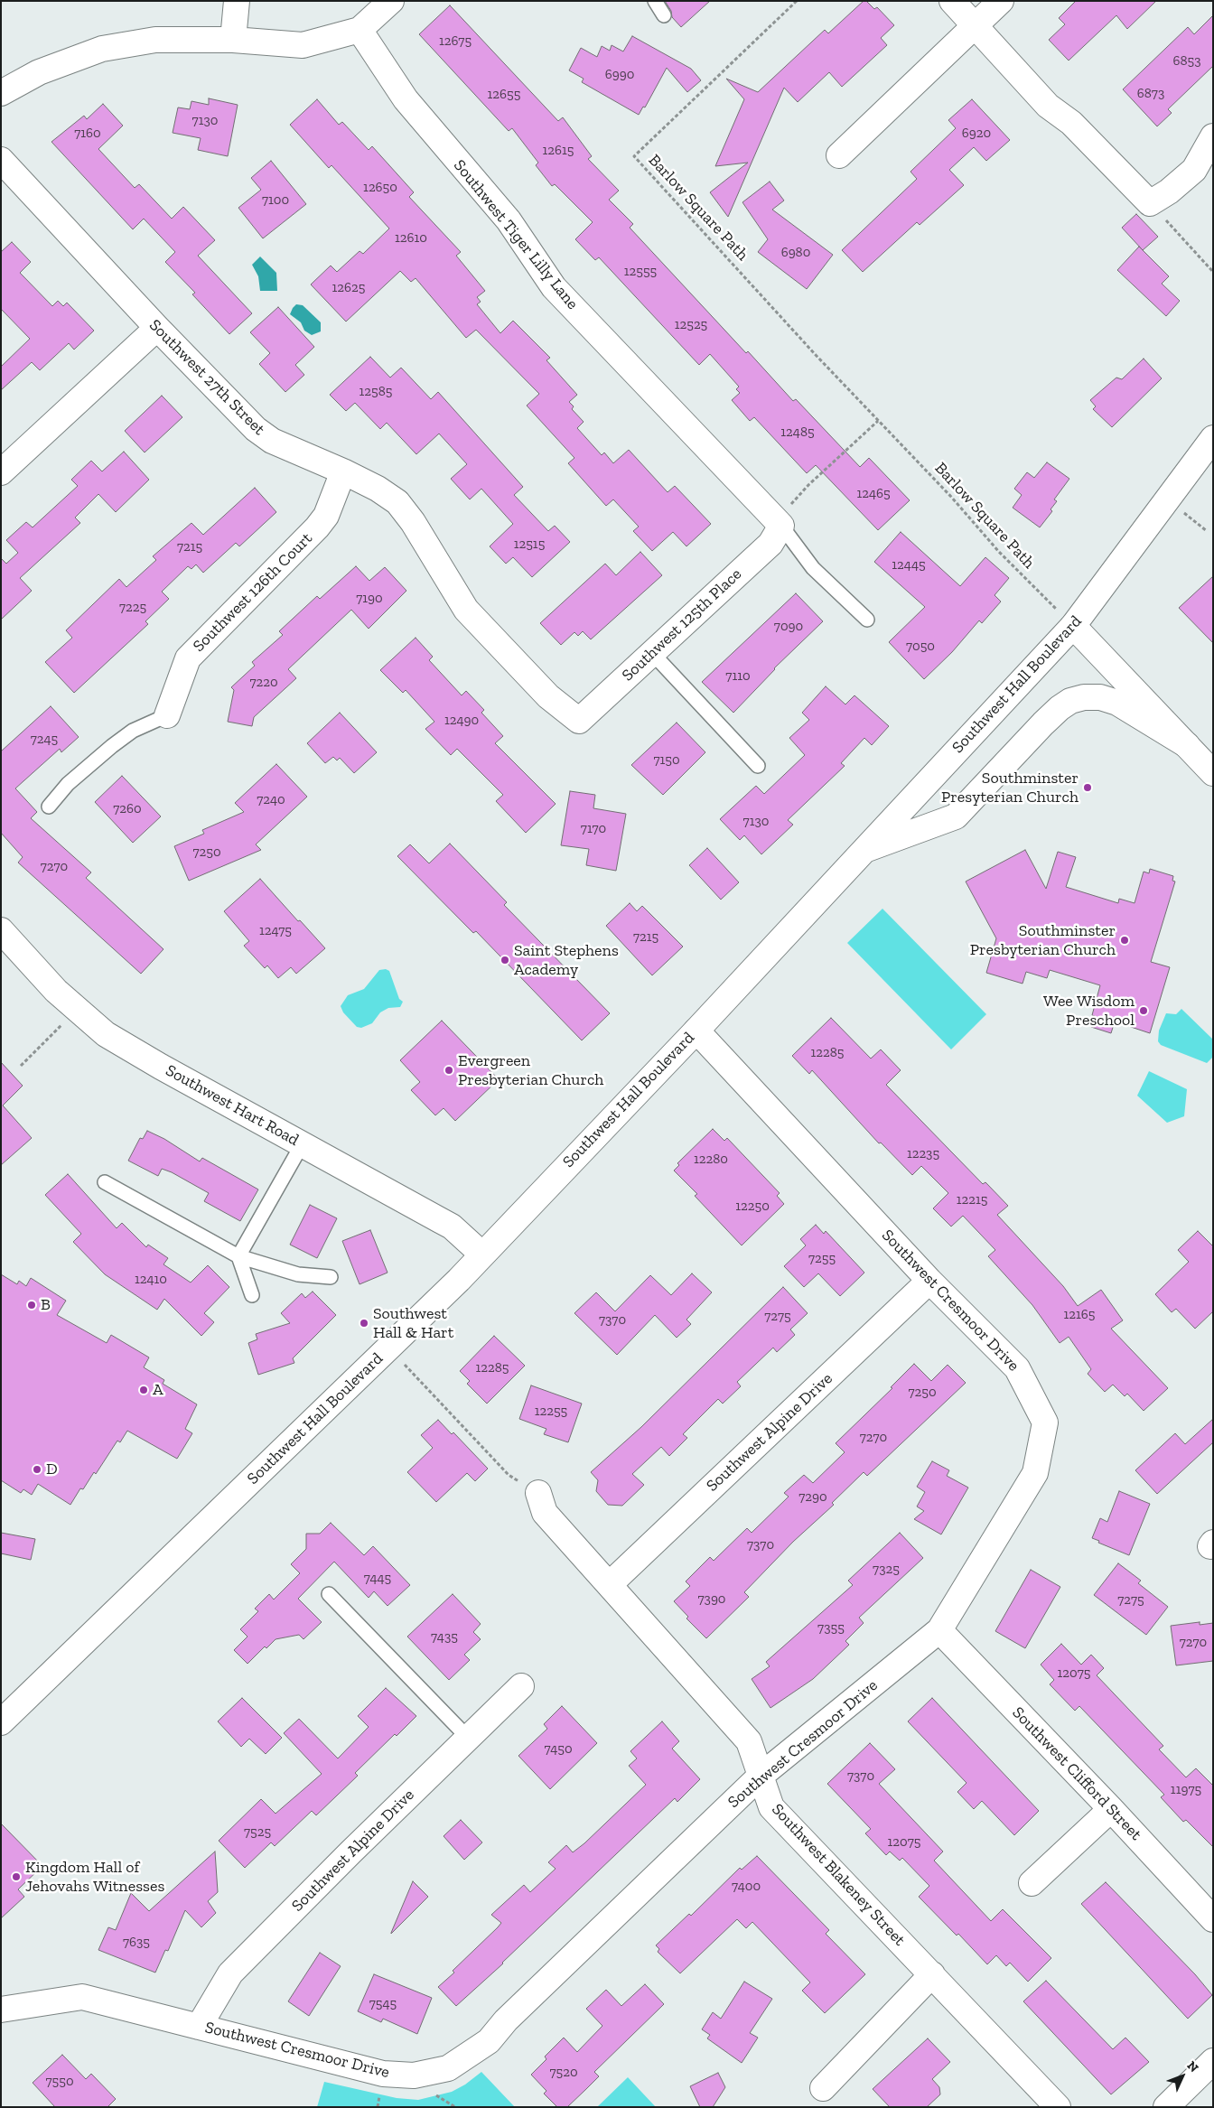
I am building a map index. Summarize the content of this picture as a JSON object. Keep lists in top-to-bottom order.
{
  "streets": {
    "street": [
      "Southwest Tiger Lilly Lane",
      "Southwest 27th Street",
      "Southwest 126th Court",
      "Southwest 125th Place",
      "Southwest Hall Boulevard",
      "Southwest Hart Road",
      "Southwest Cresmoor Drive",
      "Southwest Alpine Drive",
      "Southwest Clifford Street",
      "Southwest Blakeney Street"
    ],
    "path": ["Barlow Square Path"]
  },
  "crossings": [
    ["Barlow Square Path", "Southwest Hall Boulevard"],
    ["Southwest Tiger Lilly Lane", "Southwest 125th Place"],
    ["Southwest 27th Street", "Southwest 126th Court"],
    ["Southwest 27th Street", "Southwest 125th Place"],
    ["Southwest Hall Boulevard", "Southwest Hart Road"],
    ["Southwest Hall Boulevard", "Southwest Cresmoor Drive"],
    ["Southwest Cresmoor Drive", "Southwest Alpine Drive"],
    ["Southwest Cresmoor Drive", "Southwest Clifford Street"],
    ["Southwest Cresmoor Drive", "Southwest Blakeney Street"],
    ["Southwest Alpine Drive", "Southwest Blakeney Street"]
  ],
  "places": [
    "Southminster Presyterian Church",
    "Southminster Presbyterian Church",
    "Saint Stephens Academy",
    "Wee Wisdom Preschool",
    "Evergreen Presbyterian Church",
    "B",
    "Southwest Hall & Hart",
    "A",
    "D",
    "Kingdom Hall of Jehovahs Witnesses"
  ],
  "house_numbers": [
    "12675",
    "6853",
    "6990",
    "6873",
    "12655",
    "7130",
    "7160",
    "6920",
    "12615",
    "12650",
    "7100",
    "12610",
    "6980",
    "12555",
    "12625",
    "12525",
    "12585",
    "12485",
    "12465",
    "12515",
    "7215",
    "12445",
    "7190",
    "7225",
    "7090",
    "7050",
    "7110",
    "7220",
    "12490",
    "7245",
    "7150",
    "7240",
    "7260",
    "7130",
    "7170",
    "7250",
    "7270",
    "12475",
    "7215",
    "12285",
    "12235",
    "12280",
    "12215",
    "12250",
    "7255",
    "12410",
    "12165",
    "7275",
    "7370",
    "12285",
    "7250",
    "12255",
    "7270",
    "7290",
    "7370",
    "7325",
    "7445",
    "7390",
    "7275",
    "7355",
    "7435",
    "7270",
    "12075",
    "7450",
    "7370",
    "11975",
    "7525",
    "12075",
    "7400",
    "7635",
    "7545",
    "7520",
    "7550"
  ],
  "north": "top right"
}
